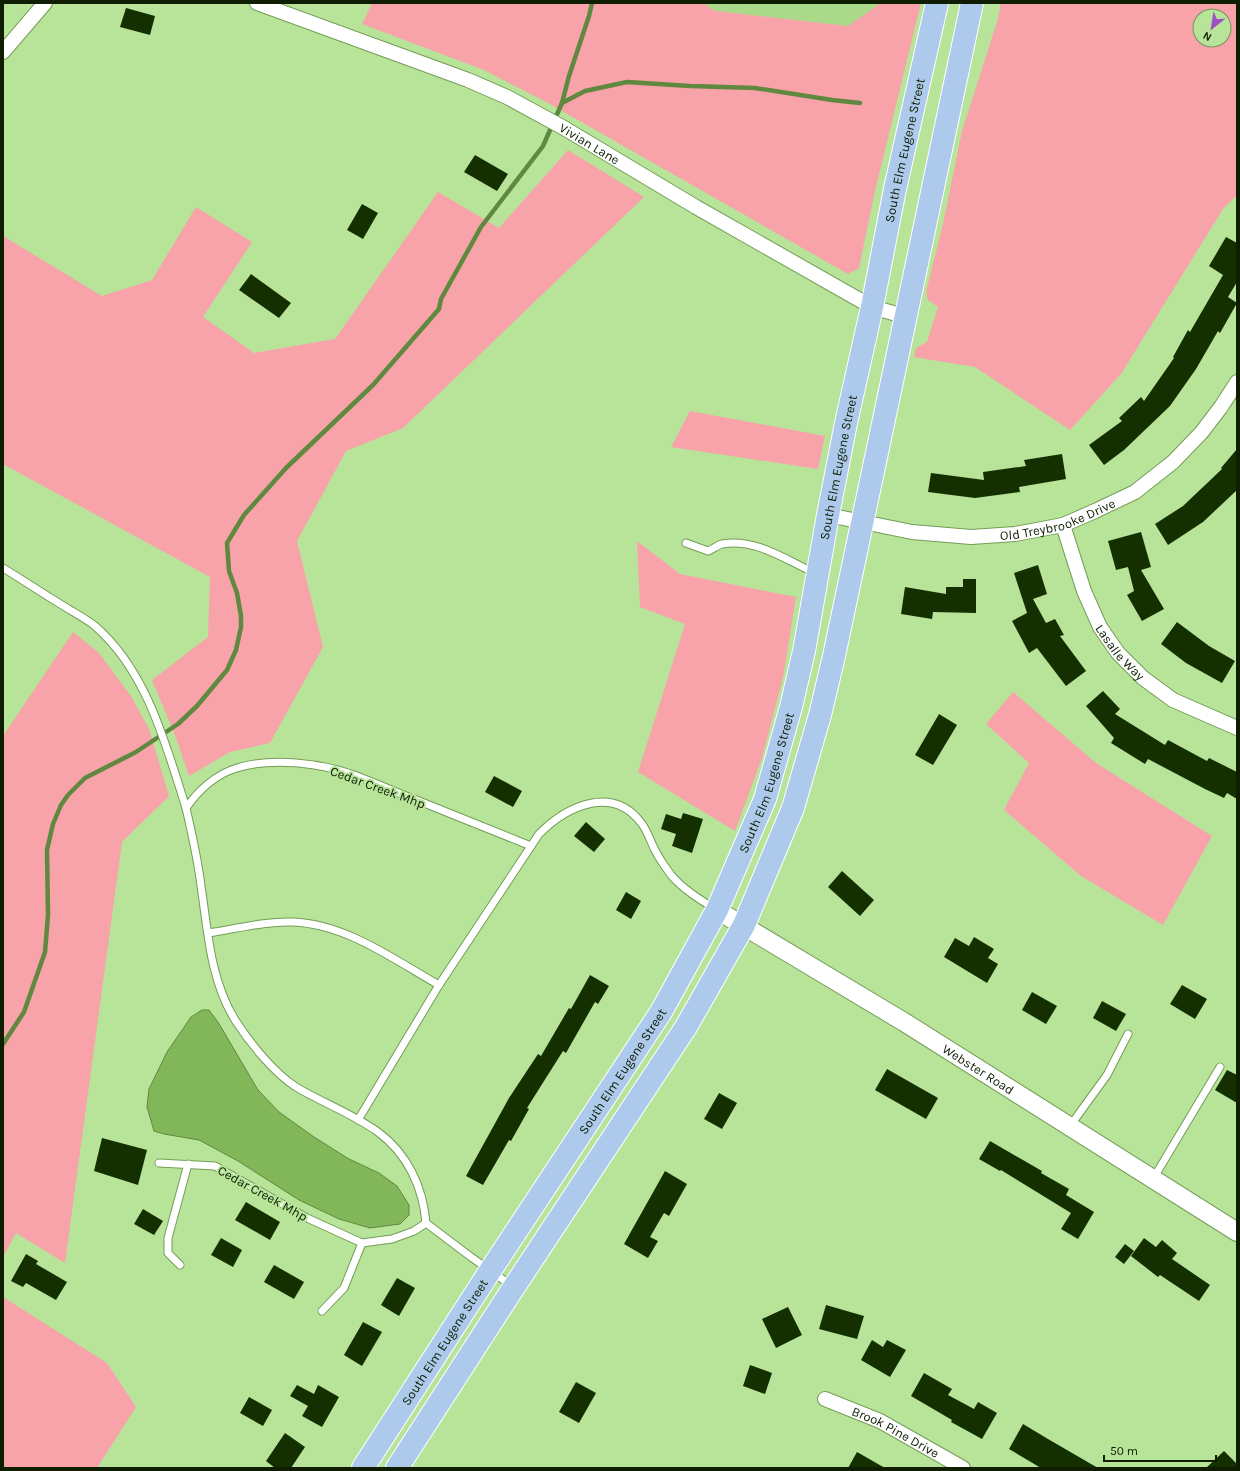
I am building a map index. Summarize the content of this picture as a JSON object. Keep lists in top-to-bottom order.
{
  "streets": {
    "main road": ["South Elm Eugene Street"],
    "street": [
      "Vivian Lane",
      "Old Treybrooke Drive",
      "Lasalle Way",
      "Webster Road",
      "Brook Pine Drive"
    ],
    "lane": ["Cedar Creek Mhp"]
  },
  "crossings": [
    ["Vivian Lane", "South Elm Eugene Street"],
    ["South Elm Eugene Street", "Old Treybrooke Drive"],
    ["South Elm Eugene Street", "Webster Road"],
    ["Old Treybrooke Drive", "Lasalle Way"]
  ],
  "scale_bar": "50 m",
  "north": "bottom left"
}
